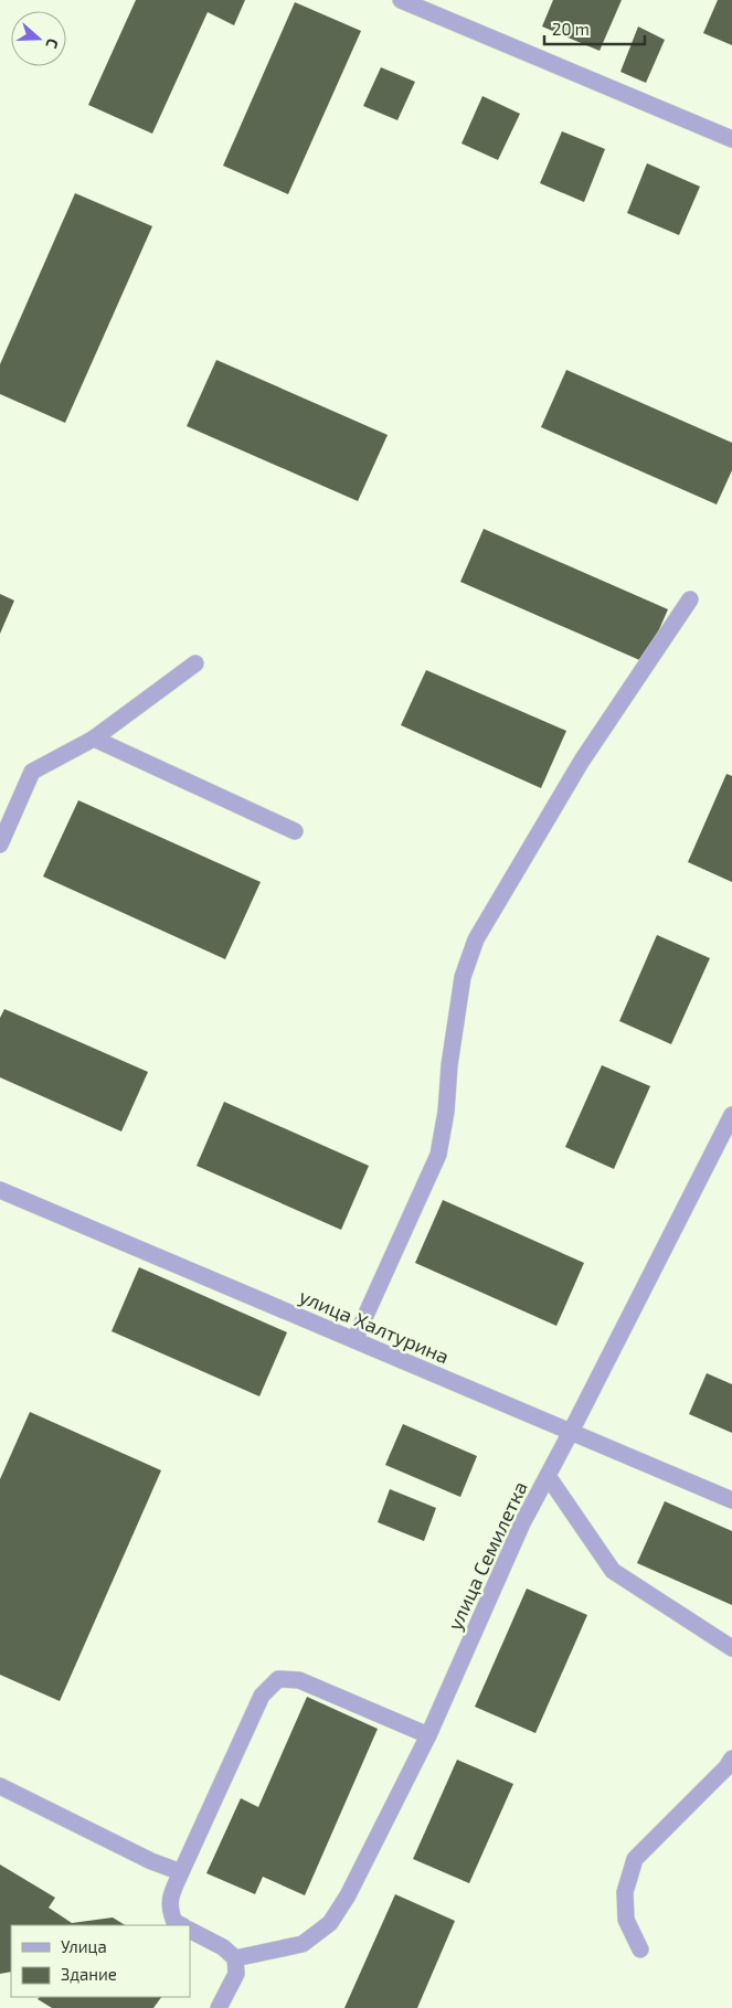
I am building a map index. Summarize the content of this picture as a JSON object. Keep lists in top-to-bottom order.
{
  "streets": {
    "street": ["улица Халтурина", "улица Семилетка"]
  },
  "crossings": [
    ["улица Халтурина", "улица Семилетка"]
  ],
  "legend": ["Улица", "Здание"],
  "scale_bar": "20 m",
  "north": "right"
}
